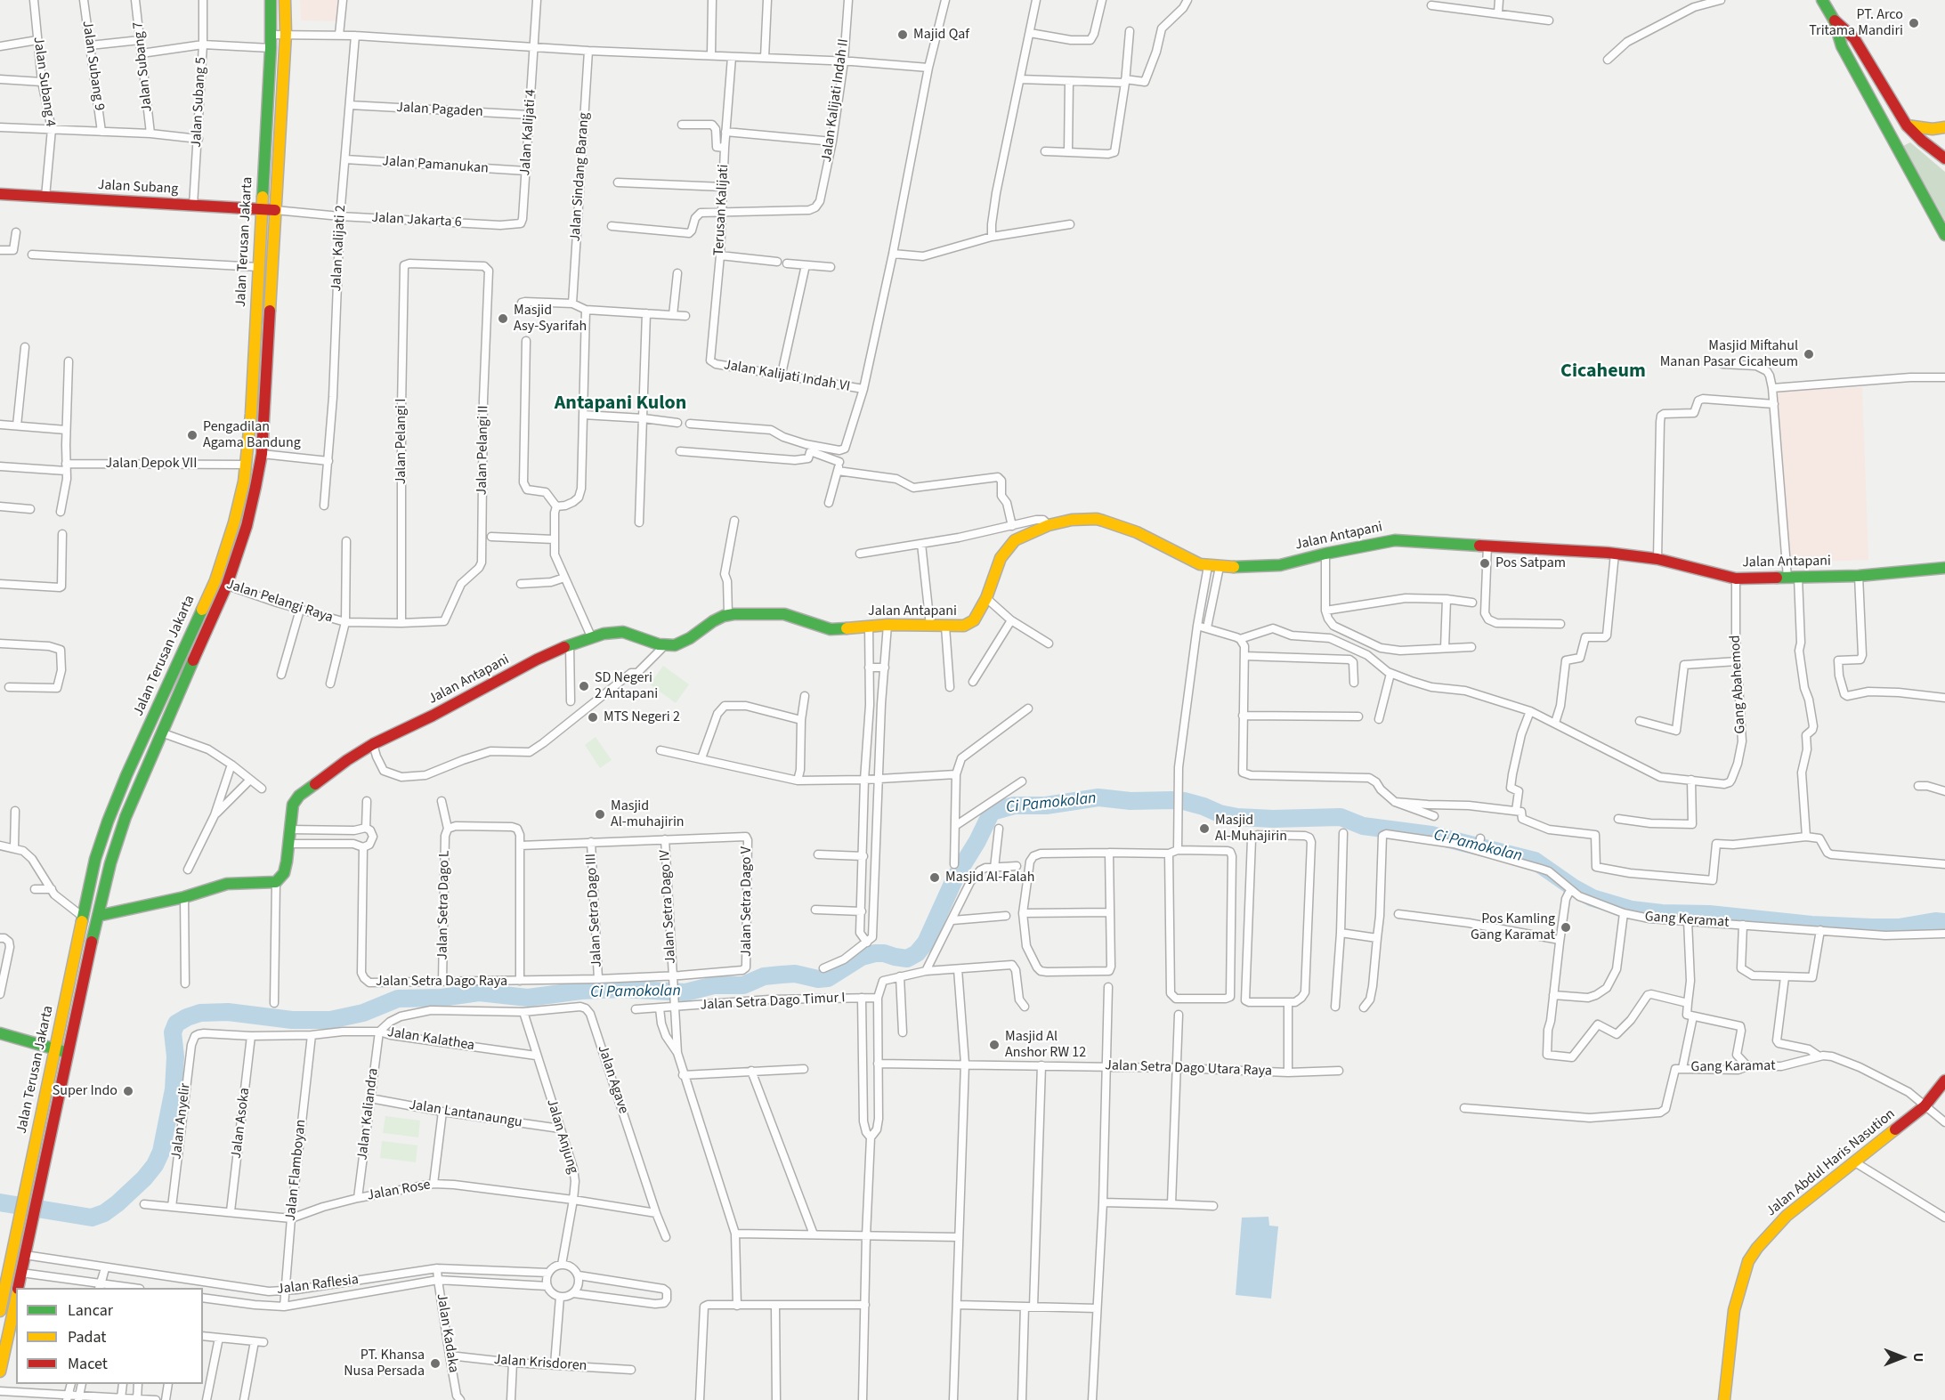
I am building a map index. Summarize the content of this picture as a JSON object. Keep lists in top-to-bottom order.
{
  "streets": {
    "main road": [
      "Jalan Subang",
      "Jalan Terusan Jakarta",
      "Jalan Antapani",
      "Jalan Abdul Haris Nasution"
    ],
    "street": [
      "Jalan Subang 9",
      "Jalan Subang 7",
      "Jalan Subang 4",
      "Jalan Kalijati Indah II",
      "Jalan Subang 5",
      "Jalan Pagaden",
      "Jalan Kalijati 4",
      "Jalan Pamanukan",
      "Jalan Sindang Barang",
      "Terusan Kalijati",
      "Jalan Jakarta 6",
      "Jalan Kalijati 2",
      "Jalan Kalijati Indah VI",
      "Jalan Pelangi I",
      "Jalan Pelangi II",
      "Jalan Depok VII",
      "Jalan Pelangi Raya",
      "Gang Abahemod",
      "Jalan Setra Dago V",
      "Jalan Setra Dago L",
      "Jalan Setra Dago IV",
      "Jalan Setra Dago III",
      "Gang Keramat",
      "Jalan Setra Dago Raya",
      "Jalan Setra Dago Timur I",
      "Jalan Kalathea",
      "Gang Karamat",
      "Jalan Setra Dago Utara Raya",
      "Jalan Agave",
      "Jalan Kaliandra",
      "Jalan Lantanaungu",
      "Jalan Anyelir",
      "Jalan Asoka",
      "Jalan Anjung",
      "Jalan Flamboyan",
      "Jalan Rose",
      "Jalan Raflesia",
      "Jalan Kadaka",
      "Jalan Krisdoren"
    ]
  },
  "crossings": [
    ["Jalan Subang 4", "Jalan Subang"],
    ["Jalan Kalijati Indah II", "Terusan Kalijati"],
    ["Jalan Subang 5", "Jalan Subang"],
    ["Jalan Pagaden", "Jalan Kalijati 4"],
    ["Jalan Pagaden", "Jalan Kalijati 2"],
    ["Jalan Kalijati 4", "Jalan Pamanukan"],
    ["Jalan Kalijati 4", "Jalan Jakarta 6"],
    ["Jalan Pamanukan", "Jalan Kalijati 2"],
    ["Jalan Subang", "Jalan Jakarta 6"],
    ["Jalan Subang", "Jalan Terusan Jakarta"],
    ["Terusan Kalijati", "Jalan Kalijati Indah VI"],
    ["Jalan Jakarta 6", "Jalan Terusan Jakarta"],
    ["Jalan Jakarta 6", "Jalan Kalijati 2"],
    ["Jalan Terusan Jakarta", "Jalan Depok VII"],
    ["Jalan Terusan Jakarta", "Jalan Pelangi Raya"],
    ["Jalan Terusan Jakarta", "Jalan Raflesia"],
    ["Jalan Pelangi I", "Jalan Pelangi II"],
    ["Jalan Pelangi I", "Jalan Pelangi Raya"],
    ["Jalan Pelangi II", "Jalan Pelangi Raya"],
    ["Jalan Antapani", "Gang Abahemod"],
    ["Jalan Setra Dago V", "Jalan Setra Dago IV"],
    ["Jalan Setra Dago V", "Jalan Setra Dago Raya"],
    ["Jalan Setra Dago L", "Jalan Setra Dago Raya"],
    ["Jalan Setra Dago IV", "Jalan Setra Dago Raya"],
    ["Jalan Setra Dago IV", "Jalan Setra Dago Timur I"],
    ["Jalan Setra Dago III", "Jalan Setra Dago Raya"],
    ["Jalan Kalathea", "Jalan Agave"],
    ["Jalan Kalathea", "Jalan Kaliandra"],
    ["Jalan Kalathea", "Jalan Anjung"],
    ["Gang Karamat", "Jalan Abdul Haris Nasution"],
    ["Jalan Agave", "Jalan Anjung"],
    ["Jalan Agave", "Jalan Rose"],
    ["Jalan Kaliandra", "Jalan Lantanaungu"],
    ["Jalan Kaliandra", "Jalan Rose"],
    ["Jalan Lantanaungu", "Jalan Anjung"],
    ["Jalan Anyelir", "Jalan Asoka"],
    ["Jalan Anyelir", "Jalan Rose"],
    ["Jalan Asoka", "Jalan Rose"],
    ["Jalan Anjung", "Jalan Rose"],
    ["Jalan Anjung", "Jalan Raflesia"],
    ["Jalan Flamboyan", "Jalan Rose"],
    ["Jalan Flamboyan", "Jalan Raflesia"],
    ["Jalan Raflesia", "Jalan Kadaka"],
    ["Jalan Kadaka", "Jalan Krisdoren"]
  ],
  "districts": ["Cicaheum", "Antapani Kulon"],
  "water": ["Ci Pamokolan"],
  "places": [
    "PT. Arco Tritama Mandiri",
    "Majid Qaf",
    "Masjid Asy-Syarifah",
    "Masjid Miftahul Manan Pasar Cicaheum",
    "Pengadilan Agama Bandung",
    "Pos Satpam",
    "SD Negeri 2 Antapani",
    "MTS Negeri 2",
    "Masjid Al-muhajirin",
    "Masjid Al-Muhajirin",
    "Masjid Al-Falah",
    "Pos Kamling Gang Karamat",
    "Masjid Al Anshor RW 12",
    "Super Indo",
    "PT. Khansa Nusa Persada"
  ],
  "legend": ["Lancar", "Padat", "Macet"],
  "north": "right"
}
